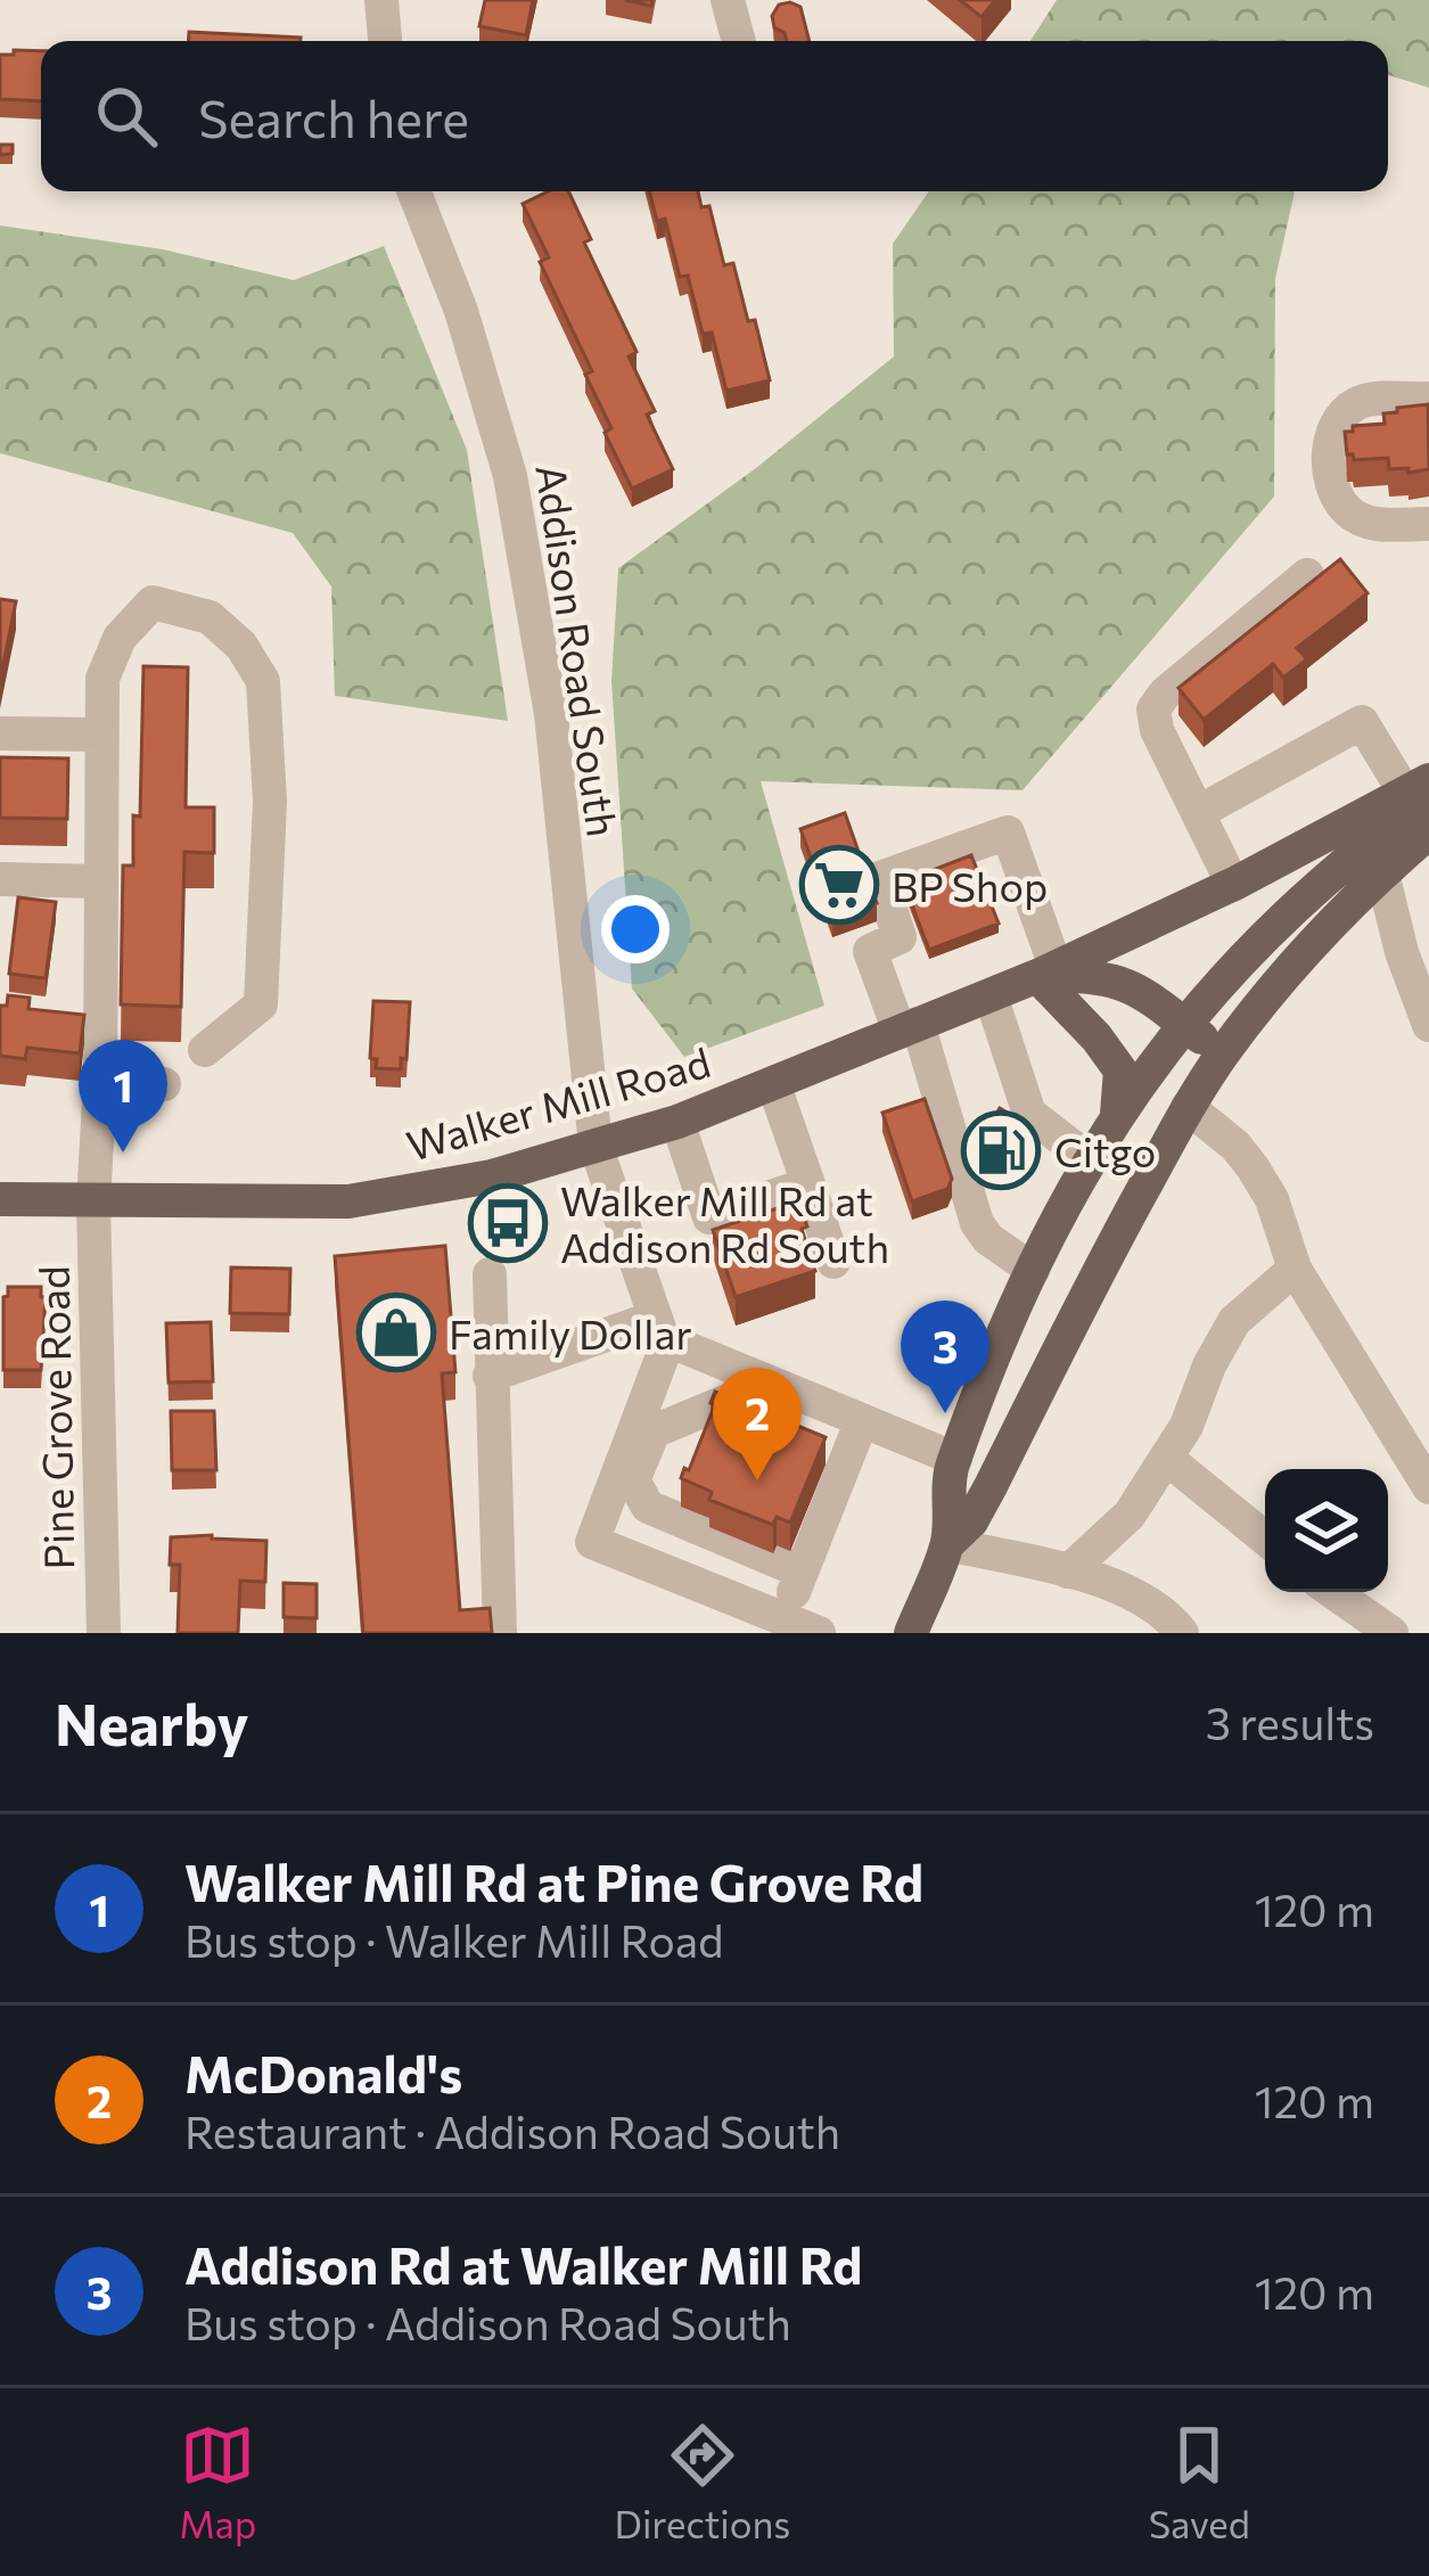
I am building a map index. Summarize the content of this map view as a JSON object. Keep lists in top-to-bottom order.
{
  "streets": {
    "main road": ["Walker Mill Road"],
    "street": ["Addison Road South", "Pine Grove Road"]
  },
  "crossings": [
    ["Addison Road South", "Walker Mill Road"],
    ["Walker Mill Road", "Pine Grove Road"]
  ],
  "places": {
    "supermarket": ["BP Shop"],
    "fuel station": ["Citgo"],
    "bus stop": ["Walker Mill Rd at Addison Rd South"],
    "shop": ["Family Dollar"]
  },
  "page": {
    "search": "Search here",
    "pins": ["1", "3", "2"],
    "heading": ["Nearby", "3 results"],
    "list": [
      {
        "mark": "1",
        "name": "Walker Mill Rd at Pine Grove Rd",
        "note": "Bus stop · Walker Mill Road",
        "value": "120 m"
      },
      {
        "mark": "2",
        "name": "McDonald's",
        "note": "Restaurant · Addison Road South",
        "value": "120 m"
      },
      {
        "mark": "3",
        "name": "Addison Rd at Walker Mill Rd",
        "note": "Bus stop · Addison Road South",
        "value": "120 m"
      }
    ],
    "nav": ["Map", "Directions", "Saved"]
  }
}
